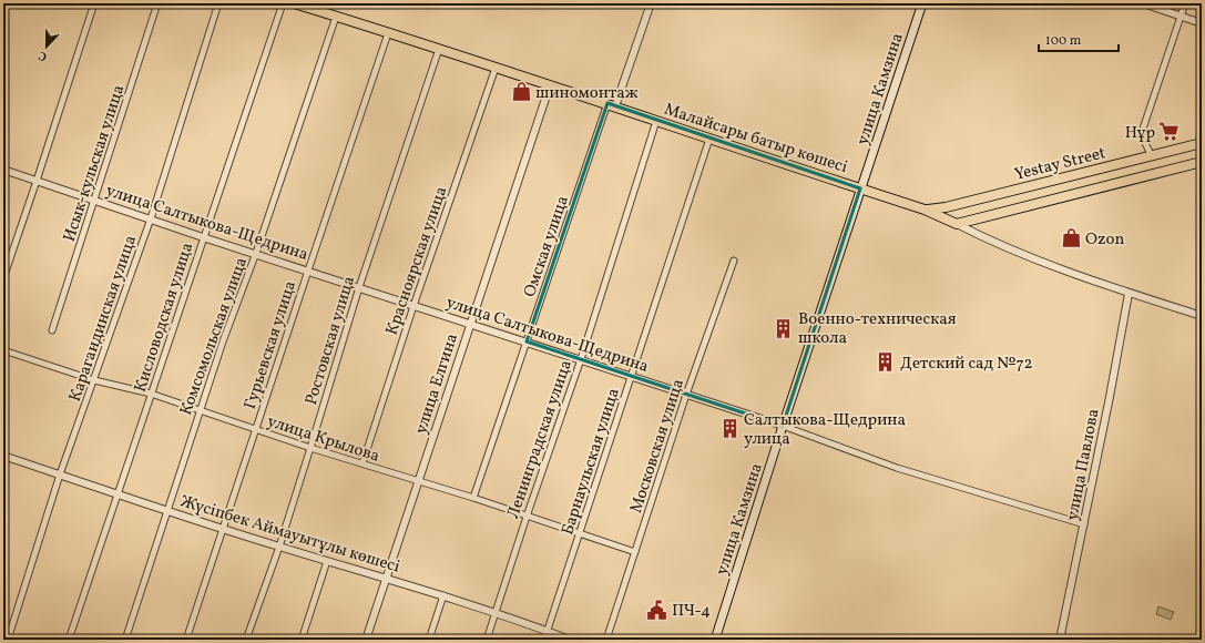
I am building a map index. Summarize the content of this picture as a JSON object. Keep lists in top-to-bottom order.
{
  "streets": {
    "main road": ["улица Камзина", "Малайсары батыр көшесі", "Yestay Street"],
    "street": [
      "Исык-кульская улица",
      "улица Салтыкова-Щедрина",
      "Омская улица",
      "Красноярская улица",
      "Кисловодская улица",
      "Карагандинская улица",
      "Комсомольская улица",
      "Ростовская улица",
      "Гурьевская улица",
      "улица Елгина",
      "улица Крылова",
      "Ленинградская улица",
      "Московская улица",
      "Барнаульская улица",
      "улица Павлова",
      "Жүсіпбек Аймауытұлы көшесі"
    ]
  },
  "crossings": [
    ["улица Камзина", "Малайсары батыр көшесі"],
    ["улица Камзина", "улица Салтыкова-Щедрина"],
    ["Малайсары батыр көшесі", "Yestay Street"],
    ["Малайсары батыр көшесі", "Омская улица"],
    ["Малайсары батыр көшесі", "Красноярская улица"],
    ["Малайсары батыр көшесі", "Комсомольская улица"],
    ["Малайсары батыр көшесі", "Ростовская улица"],
    ["Малайсары батыр көшесі", "Гурьевская улица"],
    ["Малайсары батыр көшесі", "улица Елгина"],
    ["Малайсары батыр көшесі", "Ленинградская улица"],
    ["Малайсары батыр көшесі", "Барнаульская улица"],
    ["Малайсары батыр көшесі", "улица Павлова"],
    ["Исык-кульская улица", "улица Салтыкова-Щедрина"],
    ["улица Салтыкова-Щедрина", "Омская улица"],
    ["улица Салтыкова-Щедрина", "Красноярская улица"],
    ["улица Салтыкова-Щедрина", "Кисловодская улица"],
    ["улица Салтыкова-Щедрина", "Карагандинская улица"],
    ["улица Салтыкова-Щедрина", "Комсомольская улица"],
    ["улица Салтыкова-Щедрина", "Ростовская улица"],
    ["улица Салтыкова-Щедрина", "Гурьевская улица"],
    ["улица Салтыкова-Щедрина", "улица Елгина"],
    ["улица Салтыкова-Щедрина", "Ленинградская улица"],
    ["улица Салтыкова-Щедрина", "Московская улица"],
    ["улица Салтыкова-Щедрина", "Барнаульская улица"],
    ["улица Салтыкова-Щедрина", "улица Павлова"],
    ["Омская улица", "улица Крылова"],
    ["Красноярская улица", "улица Крылова"],
    ["Кисловодская улица", "улица Крылова"],
    ["Кисловодская улица", "Жүсіпбек Аймауытұлы көшесі"],
    ["Карагандинская улица", "улица Крылова"],
    ["Карагандинская улица", "Жүсіпбек Аймауытұлы көшесі"],
    ["Комсомольская улица", "улица Крылова"],
    ["Комсомольская улица", "Жүсіпбек Аймауытұлы көшесі"],
    ["Ростовская улица", "улица Крылова"],
    ["Ростовская улица", "Жүсіпбек Аймауытұлы көшесі"],
    ["Гурьевская улица", "улица Крылова"],
    ["Гурьевская улица", "Жүсіпбек Аймауытұлы көшесі"],
    ["улица Елгина", "улица Крылова"],
    ["улица Елгина", "Жүсіпбек Аймауытұлы көшесі"],
    ["улица Крылова", "Ленинградская улица"],
    ["улица Крылова", "Московская улица"],
    ["улица Крылова", "Барнаульская улица"],
    ["Ленинградская улица", "Жүсіпбек Аймауытұлы көшесі"],
    ["Барнаульская улица", "Жүсіпбек Аймауытұлы көшесі"]
  ],
  "places": {
    "shop": ["шиномонтаж", "Ozon"],
    "supermarket": ["Нұр"],
    "building": ["Военно-техническая школа", "Детский сад №72", "Салтыкова-Щедрина улица"],
    "public building": ["ПЧ-4"]
  },
  "scale_bar": "100 m",
  "north": "bottom"
}
